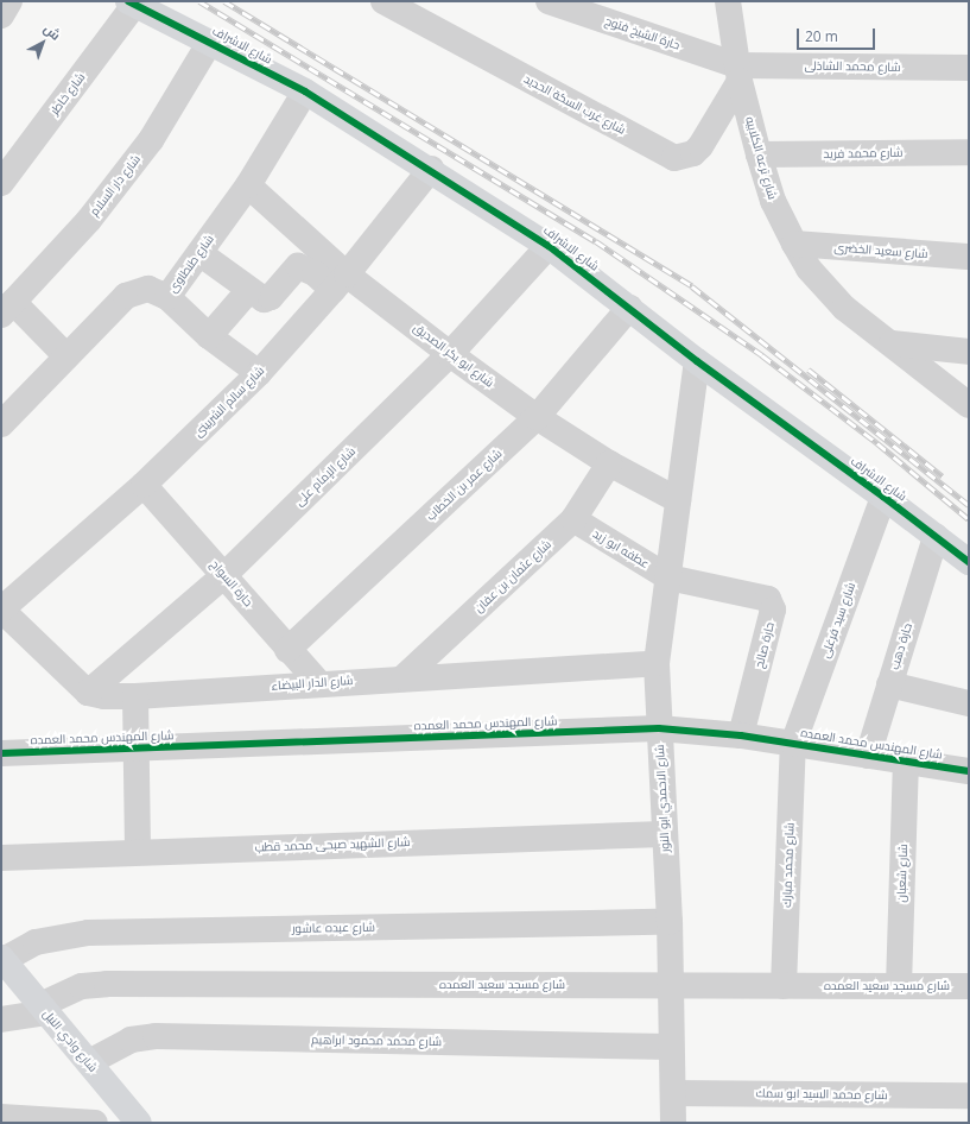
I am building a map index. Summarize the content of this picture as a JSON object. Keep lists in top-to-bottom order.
{
  "streets": {
    "street": [
      "حارة الشيخ فتوح",
      "شارع الاشراف",
      "شارع محمد الشاذلى",
      "شارع خاطر",
      "شارع غرب السكة الحديد",
      "شارع محمد فريد",
      "شارع ترعه الكلابيه",
      "شارع دار السلام",
      "شارع سعيد الخضرى",
      "شارع طنطاوى",
      "شارع ابو بكر الصديق",
      "شارع سالم الشربينى",
      "شارع الإمام على",
      "شارع عمر بن الخطاب",
      "عطفه ابو زيد",
      "شارع عثمان بن عفان",
      "حارة السواح",
      "شارع سيد فرغلى",
      "حارة صالح",
      "حارة دهب",
      "شارع الدار البيضاء",
      "شارع المهندس محمد العمده",
      "شارع الاحمدي ابو النور",
      "شارع الشهيد صبحى محمد قطب",
      "شارع محمد مبارك",
      "شارع شعبان",
      "شارع عبده عاشور",
      "شارع مسجد سعيد العمده",
      "شارع وادي النيل",
      "شارع محمد محمود ابراهيم",
      "شارع محمد السيد ابو سمك"
    ]
  },
  "crossings": [
    ["حارة الشيخ فتوح", "شارع محمد الشاذلى"],
    ["حارة الشيخ فتوح", "شارع غرب السكة الحديد"],
    ["حارة الشيخ فتوح", "شارع ترعه الكلابيه"],
    ["شارع الاشراف", "شارع خاطر"],
    ["شارع الاشراف", "شارع دار السلام"],
    ["شارع الاشراف", "شارع طنطاوى"],
    ["شارع الاشراف", "شارع سالم الشربينى"],
    ["شارع الاشراف", "شارع الإمام على"],
    ["شارع الاشراف", "شارع عمر بن الخطاب"],
    ["شارع الاشراف", "شارع سيد فرغلى"],
    ["شارع الاشراف", "حارة دهب"],
    ["شارع الاشراف", "شارع الاحمدي ابو النور"],
    ["شارع محمد الشاذلى", "شارع غرب السكة الحديد"],
    ["شارع محمد الشاذلى", "شارع ترعه الكلابيه"],
    ["شارع غرب السكة الحديد", "شارع ترعه الكلابيه"],
    ["شارع محمد فريد", "شارع ترعه الكلابيه"],
    ["شارع ترعه الكلابيه", "شارع سعيد الخضرى"],
    ["شارع طنطاوى", "شارع ابو بكر الصديق"],
    ["شارع ابو بكر الصديق", "شارع سالم الشربينى"],
    ["شارع ابو بكر الصديق", "شارع الإمام على"],
    ["شارع ابو بكر الصديق", "شارع عمر بن الخطاب"],
    ["شارع ابو بكر الصديق", "شارع عثمان بن عفان"],
    ["شارع ابو بكر الصديق", "شارع الاحمدي ابو النور"],
    ["شارع سالم الشربينى", "حارة السواح"],
    ["شارع الإمام على", "حارة السواح"],
    ["شارع الإمام على", "شارع الدار البيضاء"],
    ["شارع عمر بن الخطاب", "حارة السواح"],
    ["عطفه ابو زيد", "شارع عثمان بن عفان"],
    ["عطفه ابو زيد", "حارة صالح"],
    ["عطفه ابو زيد", "شارع الاحمدي ابو النور"],
    ["شارع عثمان بن عفان", "شارع الدار البيضاء"],
    ["حارة السواح", "شارع الدار البيضاء"],
    ["شارع سيد فرغلى", "شارع المهندس محمد العمده"],
    ["شارع سيد فرغلى", "شارع محمد مبارك"],
    ["حارة صالح", "شارع المهندس محمد العمده"],
    ["حارة صالح", "شارع الاحمدي ابو النور"],
    ["حارة دهب", "شارع المهندس محمد العمده"],
    ["شارع الدار البيضاء", "شارع الاحمدي ابو النور"],
    ["شارع المهندس محمد العمده", "شارع الاحمدي ابو النور"],
    ["شارع المهندس محمد العمده", "شارع محمد مبارك"],
    ["شارع المهندس محمد العمده", "شارع شعبان"],
    ["شارع الاحمدي ابو النور", "شارع الشهيد صبحى محمد قطب"],
    ["شارع الاحمدي ابو النور", "شارع عبده عاشور"],
    ["شارع الاحمدي ابو النور", "شارع مسجد سعيد العمده"],
    ["شارع الاحمدي ابو النور", "شارع محمد محمود ابراهيم"],
    ["شارع الاحمدي ابو النور", "شارع محمد السيد ابو سمك"],
    ["شارع محمد مبارك", "شارع مسجد سعيد العمده"],
    ["شارع شعبان", "شارع مسجد سعيد العمده"],
    ["شارع عبده عاشور", "شارع وادي النيل"],
    ["شارع مسجد سعيد العمده", "شارع وادي النيل"],
    ["شارع وادي النيل", "شارع محمد محمود ابراهيم"]
  ],
  "scale_bar": "20 m",
  "north": "top right"
}
